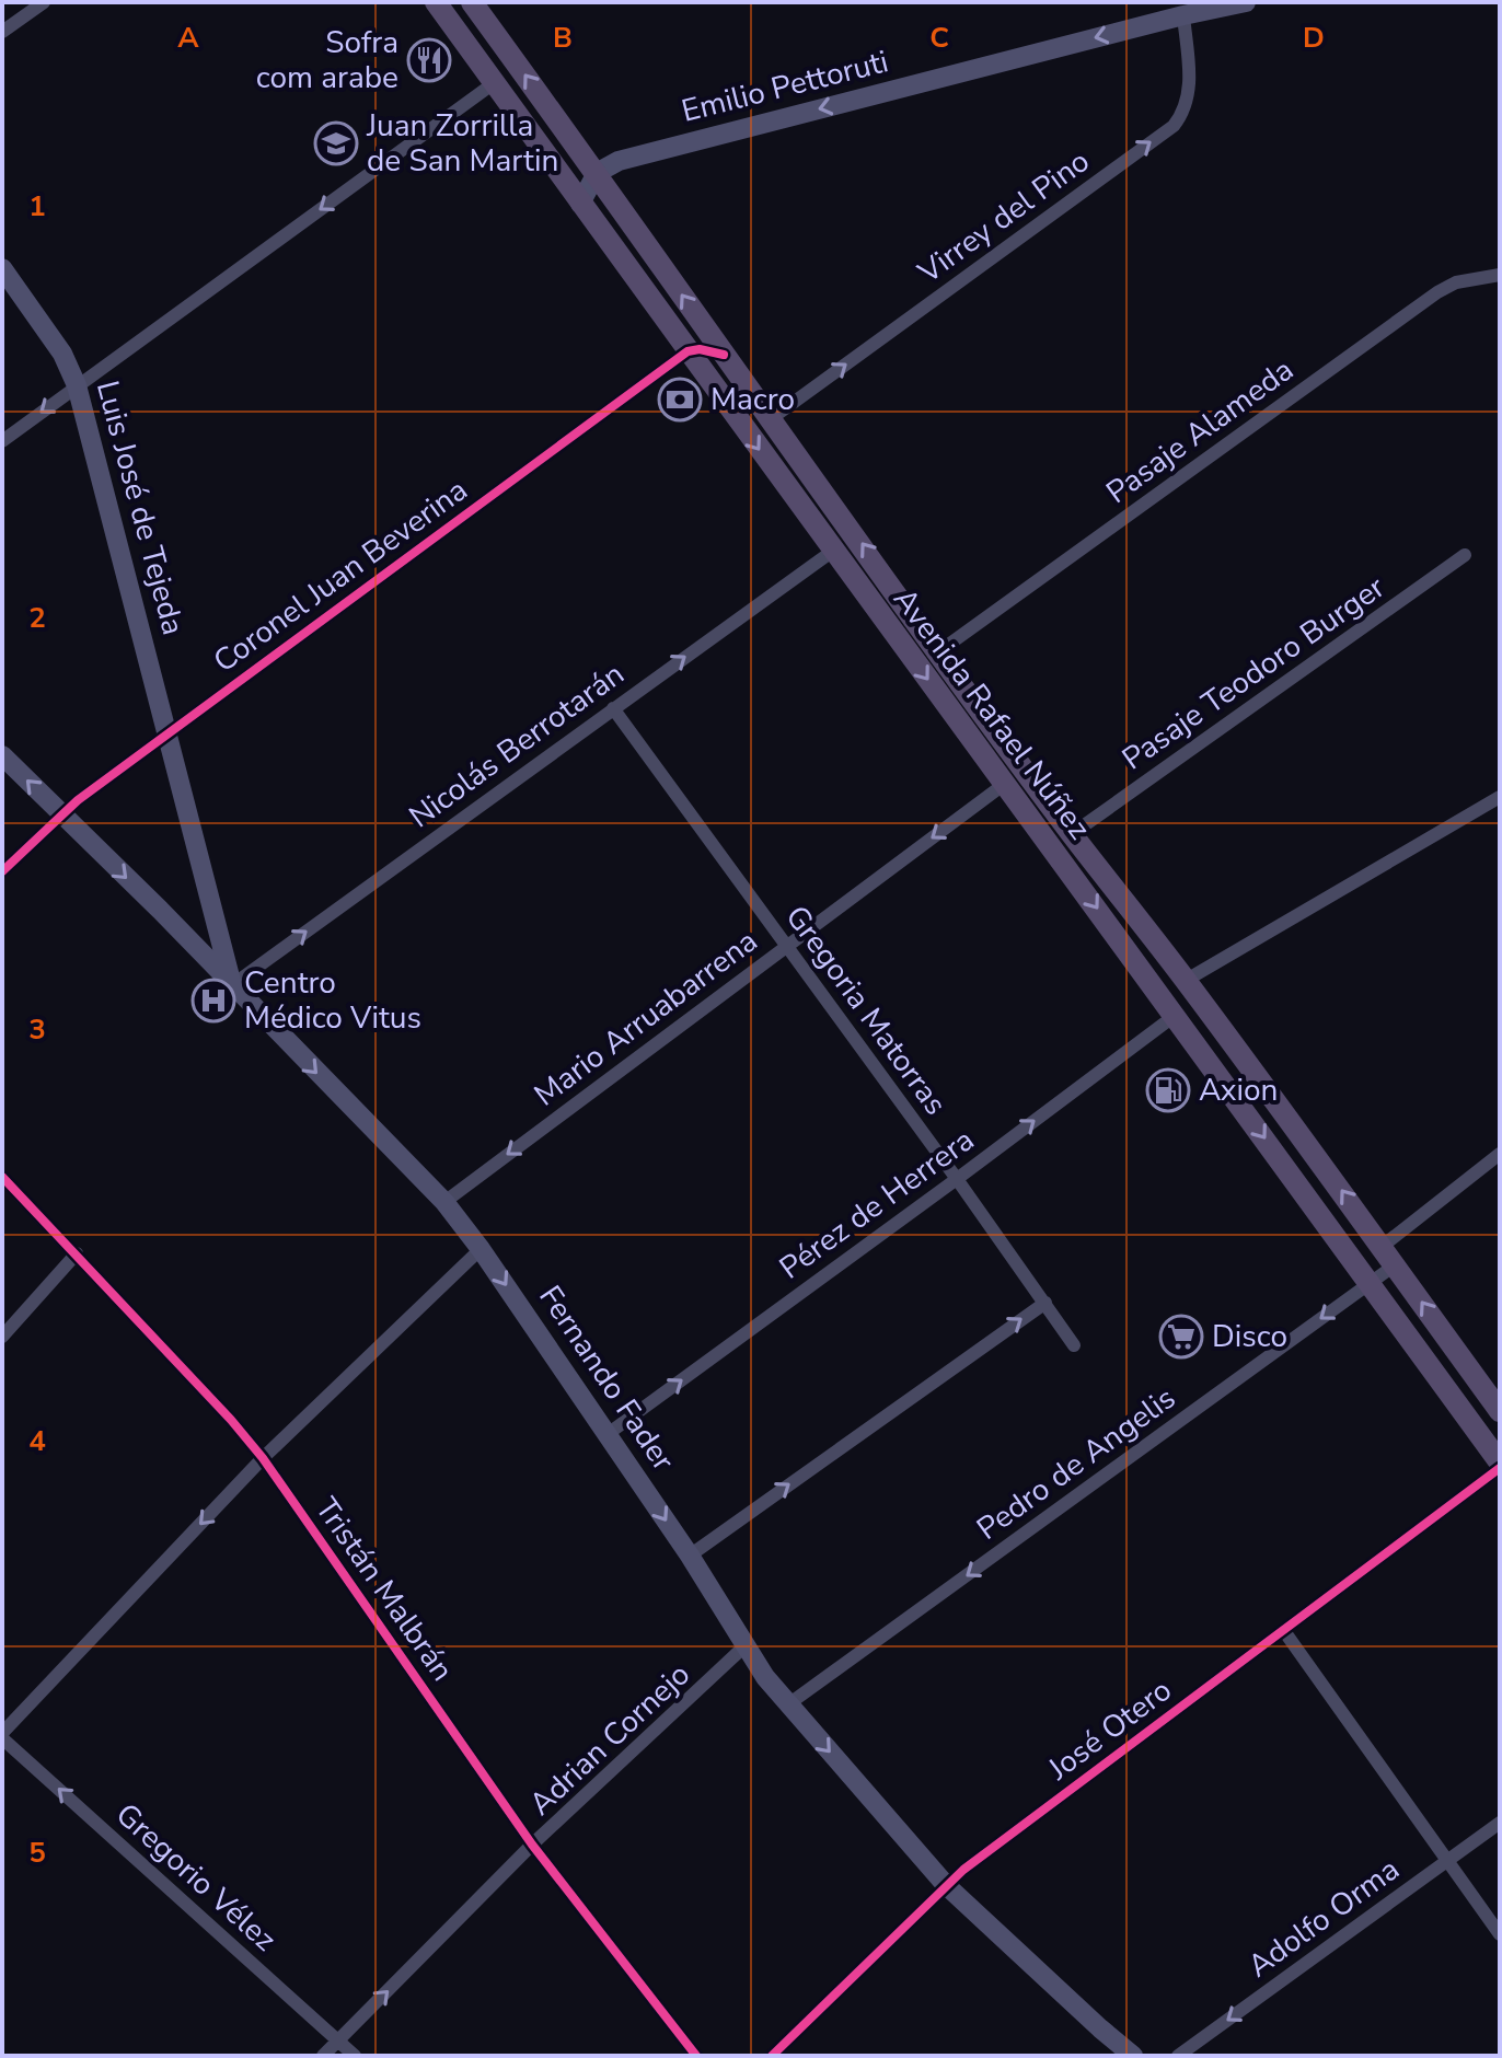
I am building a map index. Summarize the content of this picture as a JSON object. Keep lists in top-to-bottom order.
{
  "streets": {
    "main road": [
      "Emilio Pettoruti",
      "Luis José de Tejeda",
      "Avenida Rafael Núñez",
      "Fernando Fader"
    ],
    "street": [
      "Virrey del Pino",
      "Pasaje Alameda",
      "Coronel Juan Beverina",
      "Pasaje Teodoro Burger",
      "Nicolás Berrotarán",
      "Gregoria Matorras",
      "Mario Arruabarrena",
      "Pérez de Herrera",
      "Pedro de Angelis",
      "Tristán Malbrán",
      "José Otero",
      "Adrian Cornejo",
      "Gregorio Vélez",
      "Adolfo Orma"
    ]
  },
  "crossings": [
    ["Emilio Pettoruti", "Virrey del Pino"],
    ["Emilio Pettoruti", "Avenida Rafael Núñez"],
    ["Virrey del Pino", "Avenida Rafael Núñez"],
    ["Pasaje Alameda", "Avenida Rafael Núñez"],
    ["Luis José de Tejeda", "Coronel Juan Beverina"],
    ["Luis José de Tejeda", "Nicolás Berrotarán"],
    ["Luis José de Tejeda", "Fernando Fader"],
    ["Coronel Juan Beverina", "Avenida Rafael Núñez"],
    ["Coronel Juan Beverina", "Fernando Fader"],
    ["Pasaje Teodoro Burger", "Avenida Rafael Núñez"],
    ["Avenida Rafael Núñez", "Nicolás Berrotarán"],
    ["Avenida Rafael Núñez", "Mario Arruabarrena"],
    ["Avenida Rafael Núñez", "Pérez de Herrera"],
    ["Avenida Rafael Núñez", "Pedro de Angelis"],
    ["Avenida Rafael Núñez", "José Otero"],
    ["Nicolás Berrotarán", "Gregoria Matorras"],
    ["Nicolás Berrotarán", "Fernando Fader"],
    ["Gregoria Matorras", "Mario Arruabarrena"],
    ["Gregoria Matorras", "Pérez de Herrera"],
    ["Mario Arruabarrena", "Fernando Fader"],
    ["Pérez de Herrera", "Fernando Fader"],
    ["Fernando Fader", "Pedro de Angelis"],
    ["Fernando Fader", "José Otero"],
    ["Fernando Fader", "Adrian Cornejo"],
    ["Tristán Malbrán", "Adrian Cornejo"],
    ["Adrian Cornejo", "Gregorio Vélez"]
  ],
  "one_way": [
    "Emilio Pettoruti",
    "Virrey del Pino",
    "Nicolás Berrotarán",
    "Mario Arruabarrena",
    "Pérez de Herrera",
    "Fernando Fader",
    "Pedro de Angelis",
    "Adrian Cornejo",
    "Gregorio Vélez",
    "Adolfo Orma"
  ],
  "places": {
    "restaurant": ["Sofra com arabe"],
    "school or university": ["Juan Zorrilla de San Martin"],
    "bank": ["Macro"],
    "hospital": ["Centro Médico Vitus"],
    "fuel station": ["Axion"],
    "supermarket": ["Disco"]
  },
  "grid": {
    "columns": [
      "A",
      "B",
      "C",
      "D"
    ],
    "rows": [
      "1",
      "2",
      "3",
      "4",
      "5"
    ]
  }
}
